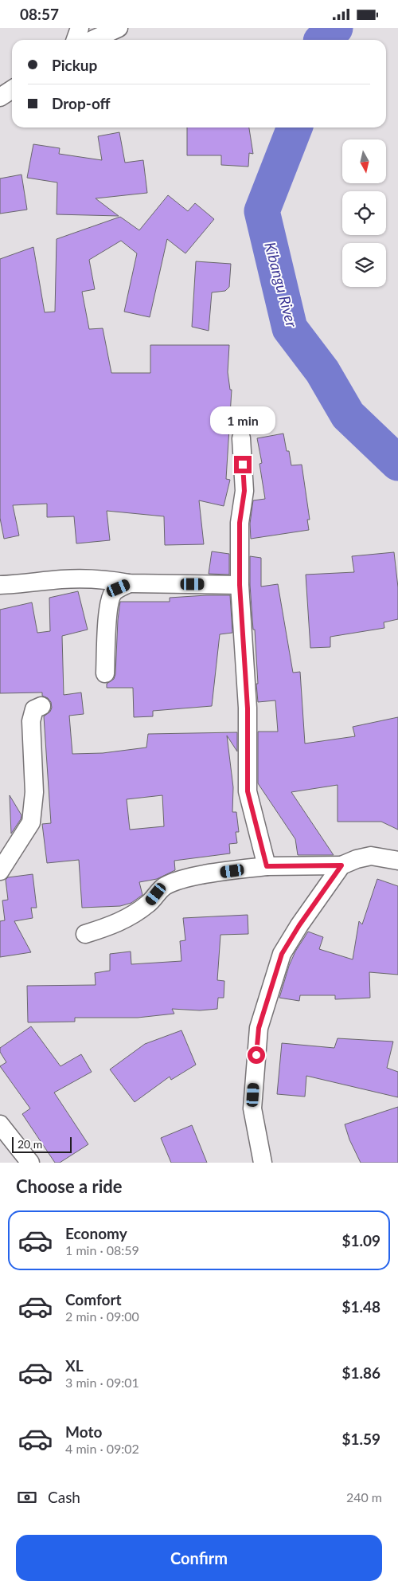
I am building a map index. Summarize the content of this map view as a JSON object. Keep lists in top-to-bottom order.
{
  "water": ["Kibangu River"],
  "scale_bar": "20 m",
  "north": "bottom",
  "page": {
    "status": "08:57",
    "banner": ["Pickup", "Drop-off"],
    "bubble": "1 min",
    "scale": "20 m",
    "heading": "Choose a ride",
    "list": [
      {
        "name": "Economy",
        "note": "1 min · 08:59",
        "value": "$1.09"
      },
      {
        "name": "Comfort",
        "note": "2 min · 09:00",
        "value": "$1.48"
      },
      {
        "name": "XL",
        "note": "3 min · 09:01",
        "value": "$1.86"
      },
      {
        "name": "Moto",
        "note": "4 min · 09:02",
        "value": "$1.59"
      }
    ],
    "pay": ["Cash", "240 m"],
    "buttons": "Confirm"
  }
}
